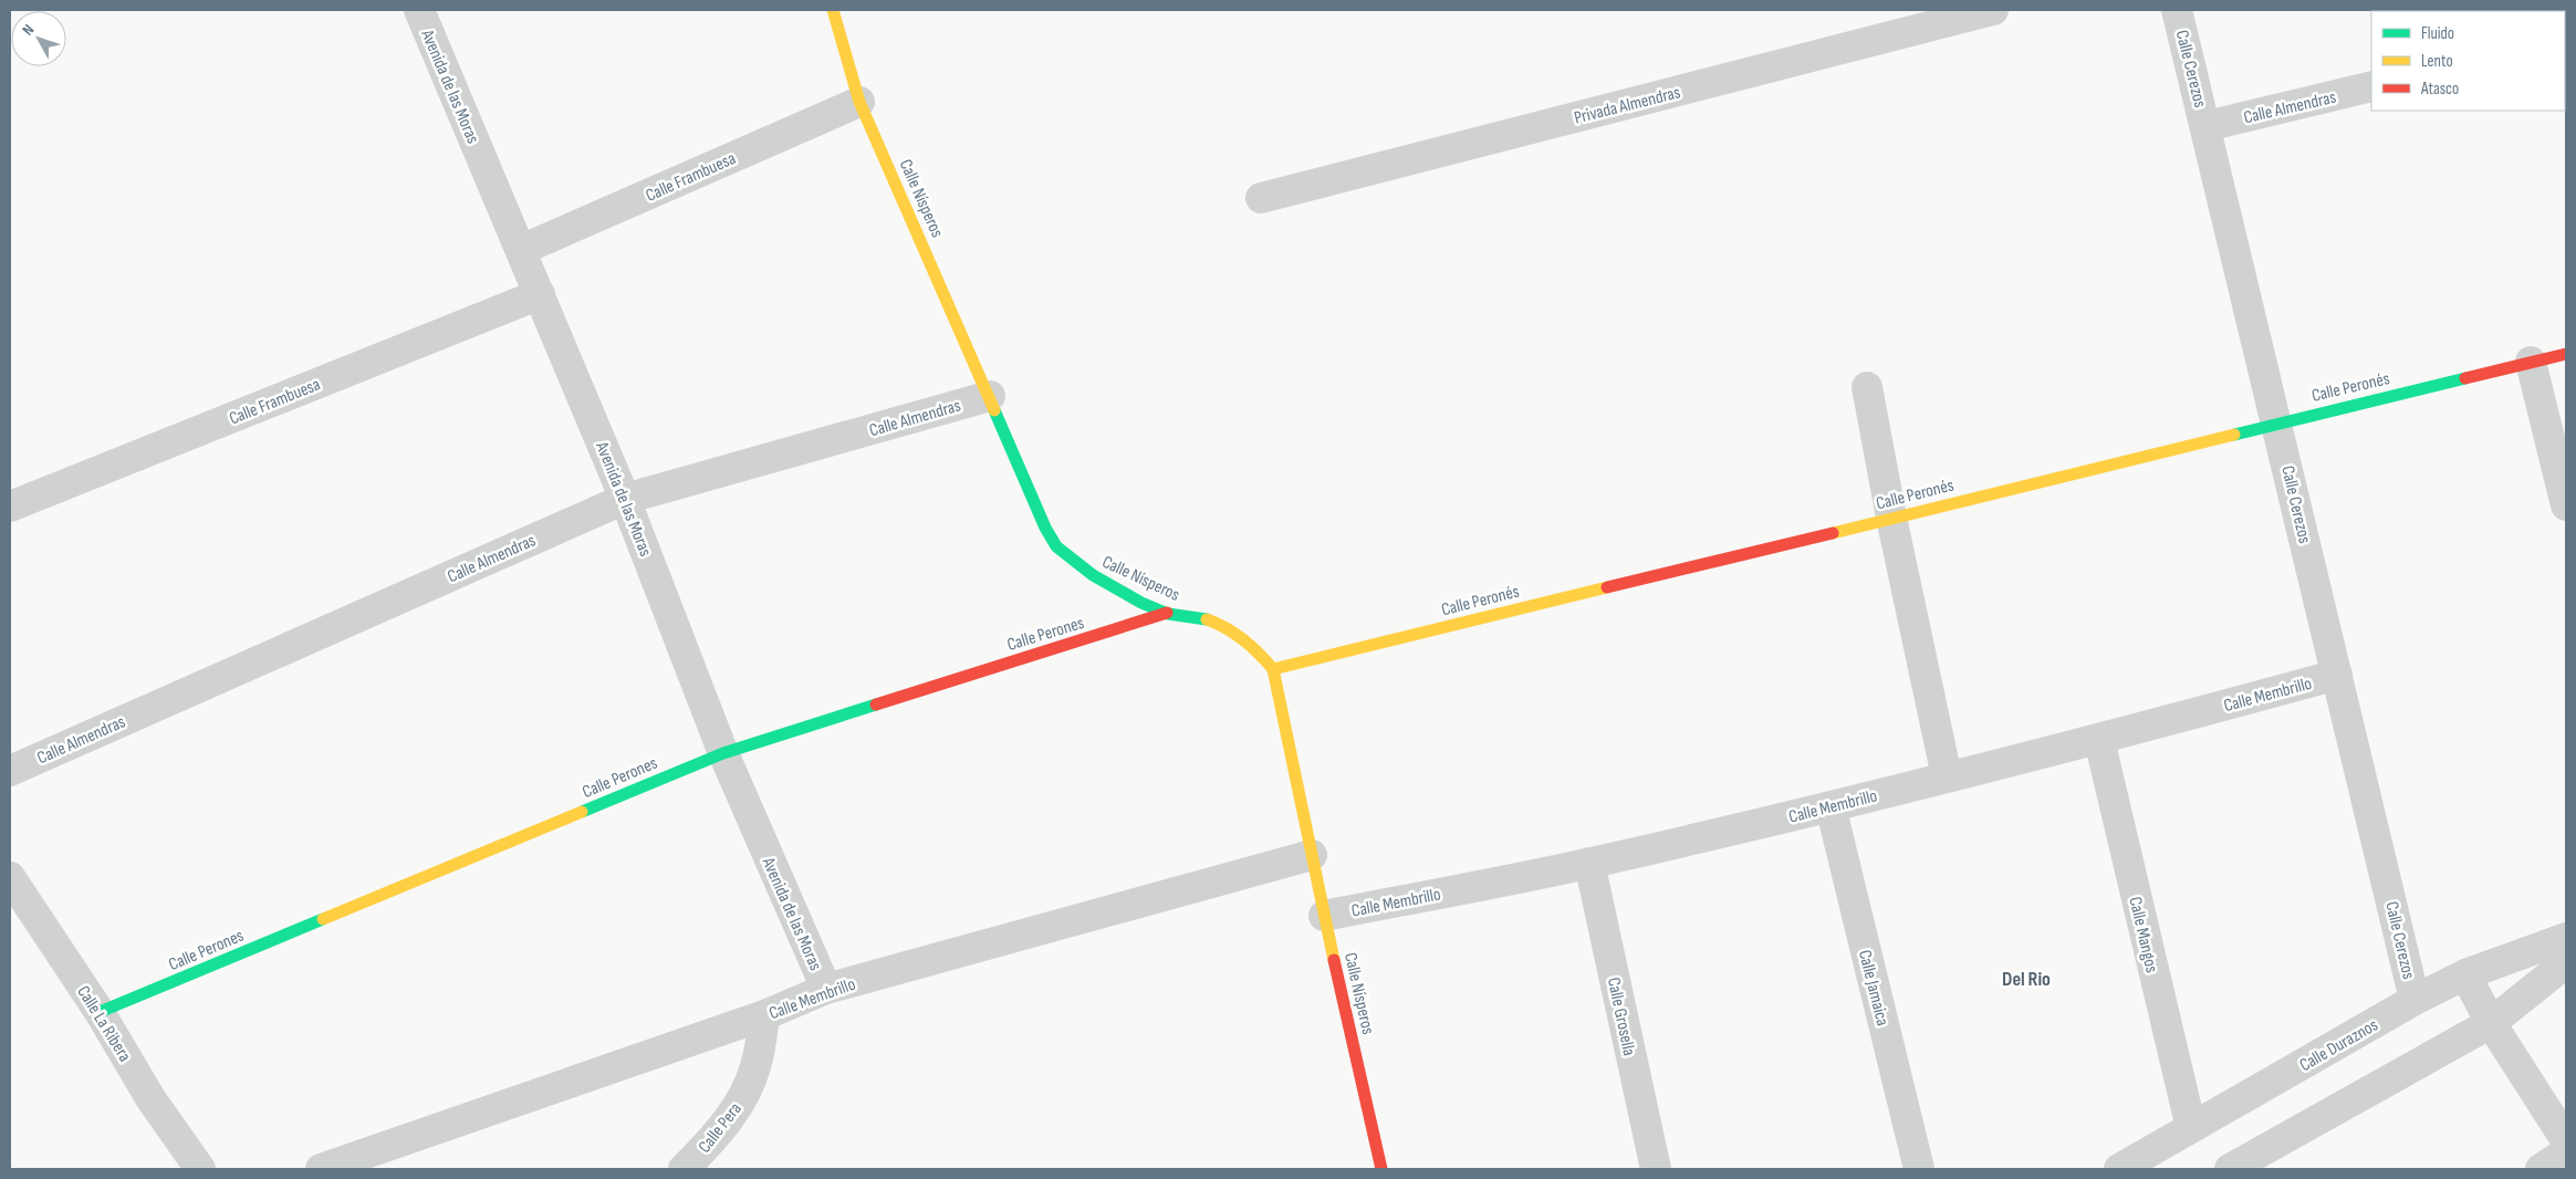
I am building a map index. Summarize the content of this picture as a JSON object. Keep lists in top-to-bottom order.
{
  "streets": {
    "street": [
      "Calle Cerezos",
      "Avenida de las Moras",
      "Privada Almendras",
      "Calle Almendras",
      "Calle Frambuesa",
      "Calle Nísperos",
      "Calle Peronés",
      "Calle Perones",
      "Calle Membrillo",
      "Calle Mangos",
      "Calle Jamaica",
      "Calle Grosella",
      "Calle La Ribera",
      "Calle Duraznos",
      "Calle Pera"
    ]
  },
  "crossings": [
    ["Calle Cerezos", "Calle Almendras"],
    ["Calle Cerezos", "Calle Peronés"],
    ["Calle Cerezos", "Calle Membrillo"],
    ["Calle Cerezos", "Calle Duraznos"],
    ["Avenida de las Moras", "Calle Almendras"],
    ["Avenida de las Moras", "Calle Frambuesa"],
    ["Avenida de las Moras", "Calle Perones"],
    ["Avenida de las Moras", "Calle Membrillo"],
    ["Calle Almendras", "Calle Nísperos"],
    ["Calle Frambuesa", "Calle Nísperos"],
    ["Calle Nísperos", "Calle Peronés"],
    ["Calle Nísperos", "Calle Perones"],
    ["Calle Nísperos", "Calle Membrillo"],
    ["Calle Perones", "Calle La Ribera"],
    ["Calle Membrillo", "Calle Mangos"],
    ["Calle Membrillo", "Calle Jamaica"],
    ["Calle Membrillo", "Calle Grosella"],
    ["Calle Membrillo", "Calle Pera"],
    ["Calle Mangos", "Calle Duraznos"]
  ],
  "districts": ["Del Rio"],
  "legend": ["Fluido", "Lento", "Atasco"],
  "north": "top left"
}
